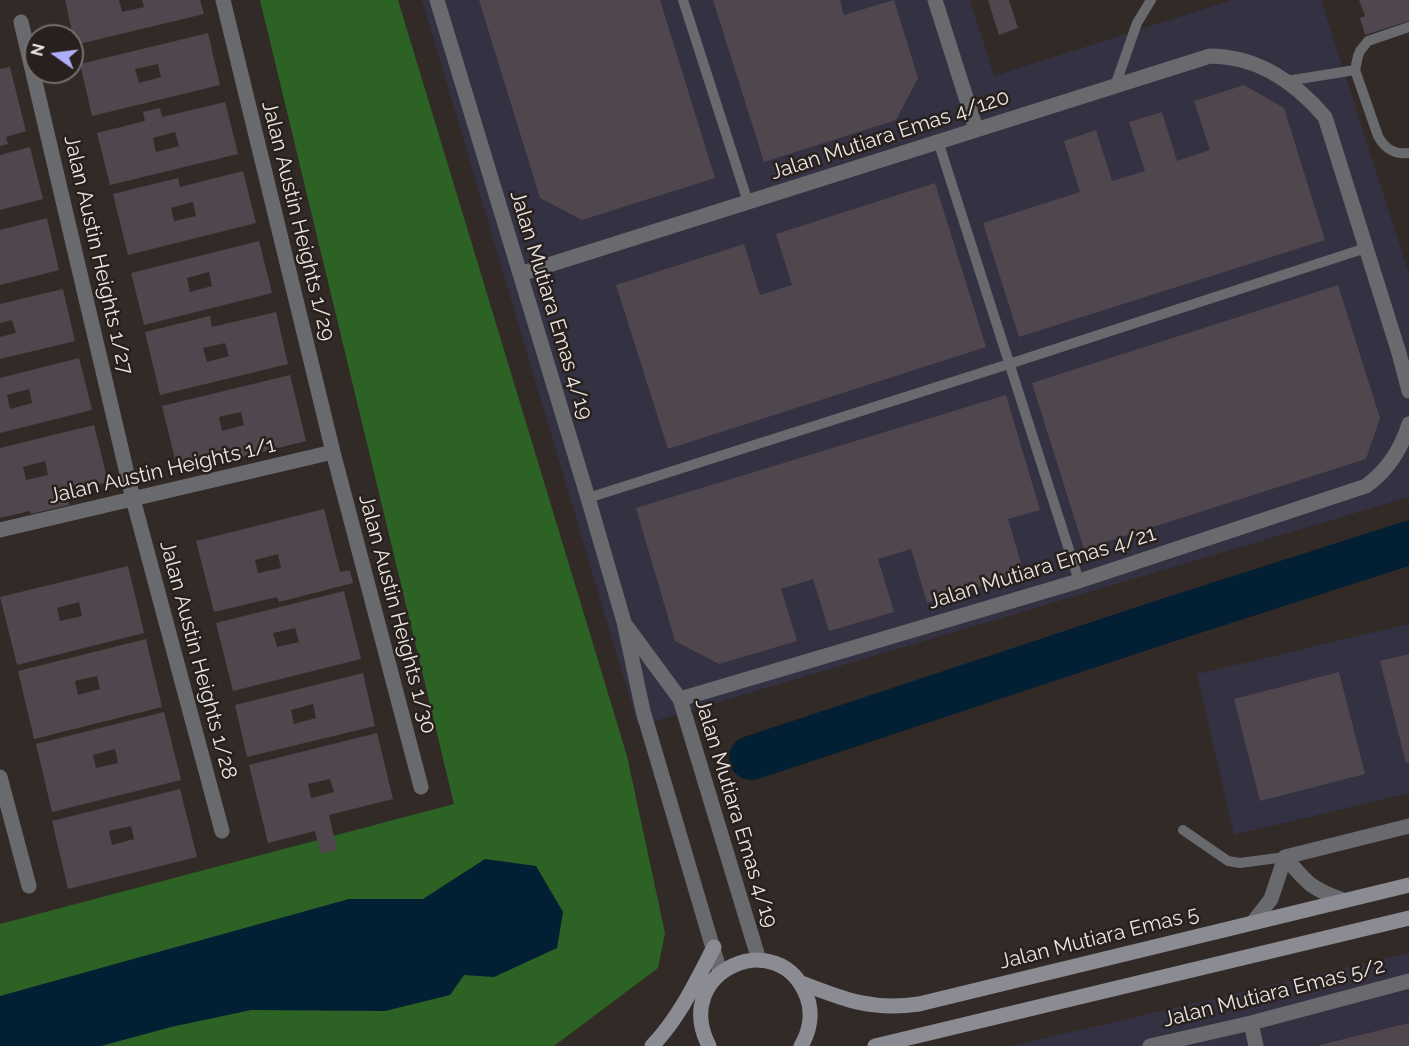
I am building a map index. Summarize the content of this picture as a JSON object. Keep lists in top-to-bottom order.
{
  "streets": {
    "street": [
      "Jalan Mutiara Emas 4/120",
      "Jalan Austin Heights 1/29",
      "Jalan Austin Heights 1/27",
      "Jalan Mutiara Emas 4/19",
      "Jalan Austin Heights 1/1",
      "Jalan Mutiara Emas 4/21",
      "Jalan Austin Heights 1/30",
      "Jalan Austin Heights 1/28",
      "Jalan Mutiara Emas 5",
      "Jalan Mutiara Emas 5/2"
    ]
  },
  "crossings": [
    ["Jalan Mutiara Emas 4/120", "Jalan Mutiara Emas 4/19"],
    ["Jalan Austin Heights 1/29", "Jalan Austin Heights 1/1"],
    ["Jalan Austin Heights 1/29", "Jalan Austin Heights 1/30"],
    ["Jalan Austin Heights 1/27", "Jalan Austin Heights 1/1"],
    ["Jalan Austin Heights 1/27", "Jalan Austin Heights 1/28"],
    ["Jalan Mutiara Emas 4/19", "Jalan Mutiara Emas 4/21"],
    ["Jalan Mutiara Emas 4/19", "Jalan Mutiara Emas 5"],
    ["Jalan Austin Heights 1/1", "Jalan Austin Heights 1/30"],
    ["Jalan Austin Heights 1/1", "Jalan Austin Heights 1/28"]
  ],
  "north": "left"
}
